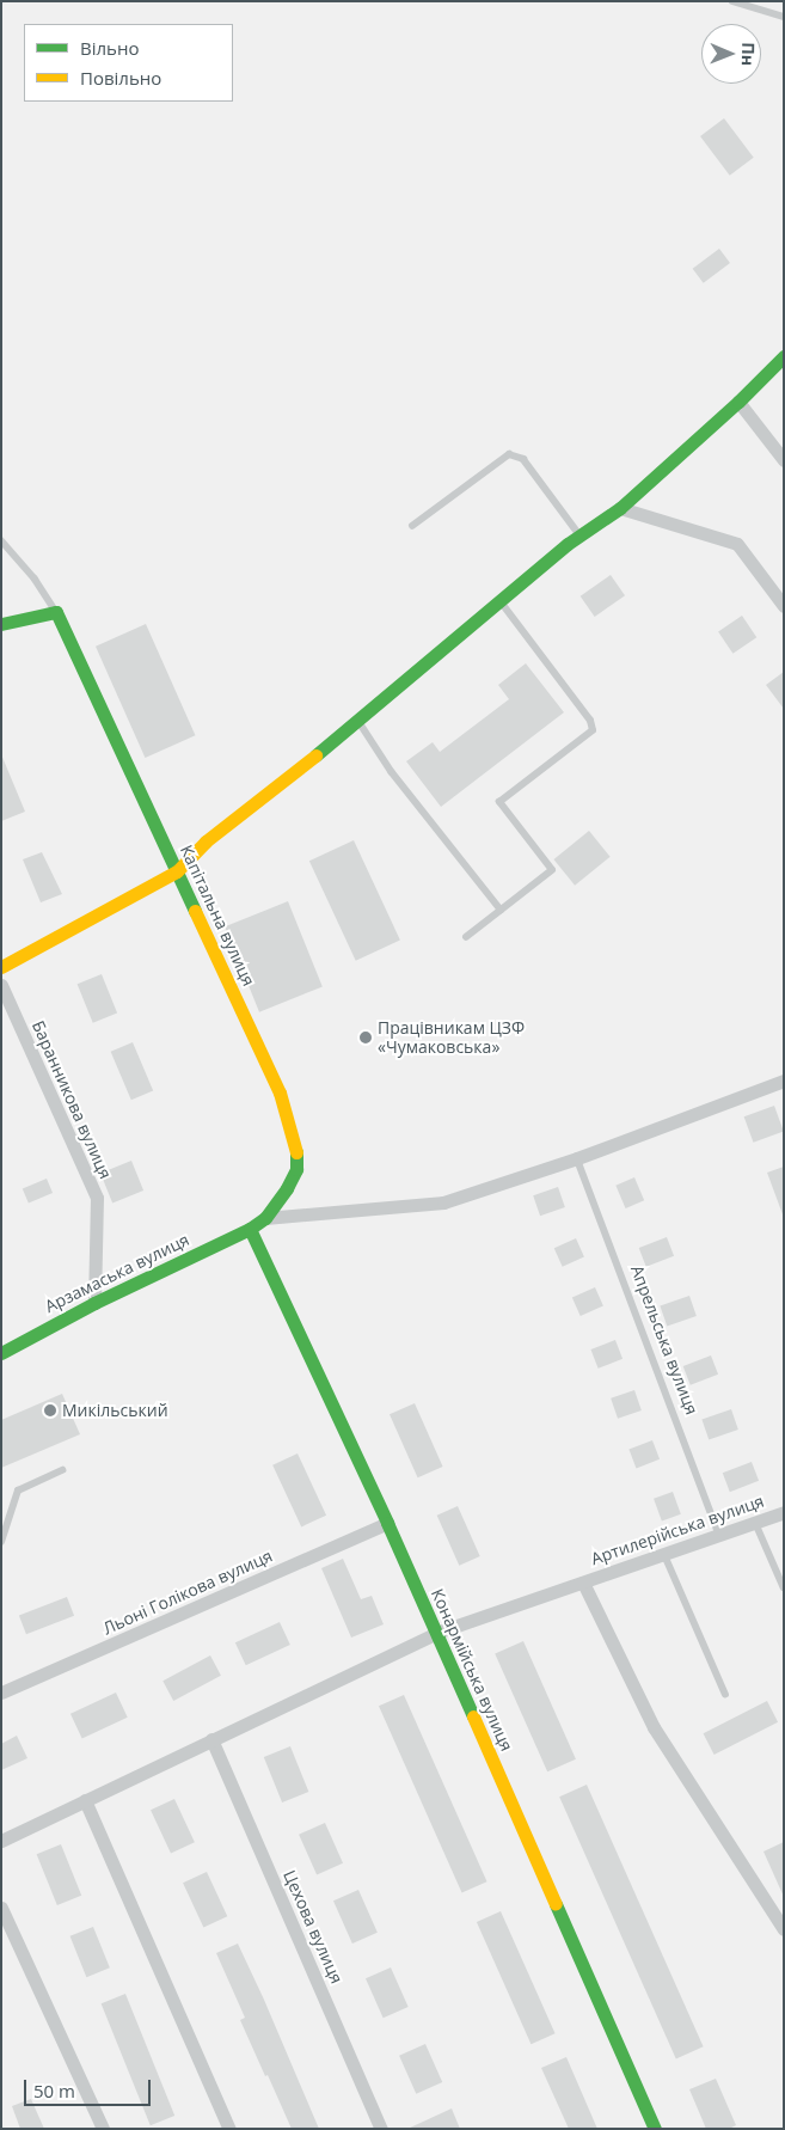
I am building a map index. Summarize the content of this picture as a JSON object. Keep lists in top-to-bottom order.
{
  "streets": {
    "street": [
      "Капітальна вулиця",
      "Баранникова вулиця",
      "Арзамаська вулиця",
      "Артилерійська вулиця",
      "Льоні Голікова вулиця",
      "Конармійська вулиця",
      "Цехова вулиця"
    ],
    "lane": ["Апрельська вулиця"]
  },
  "crossings": [
    ["Капітальна вулиця", "Арзамаська вулиця"],
    ["Капітальна вулиця", "Конармійська вулиця"],
    ["Баранникова вулиця", "Арзамаська вулиця"],
    ["Арзамаська вулиця", "Конармійська вулиця"],
    ["Апрельська вулиця", "Артилерійська вулиця"],
    ["Артилерійська вулиця", "Конармійська вулиця"],
    ["Артилерійська вулиця", "Цехова вулиця"],
    ["Льоні Голікова вулиця", "Конармійська вулиця"]
  ],
  "places": ["Працівникам ЦЗФ «Чумаковська»", "Микільський"],
  "legend": ["Вільно", "Повільно"],
  "scale_bar": "50 m",
  "north": "right"
}
